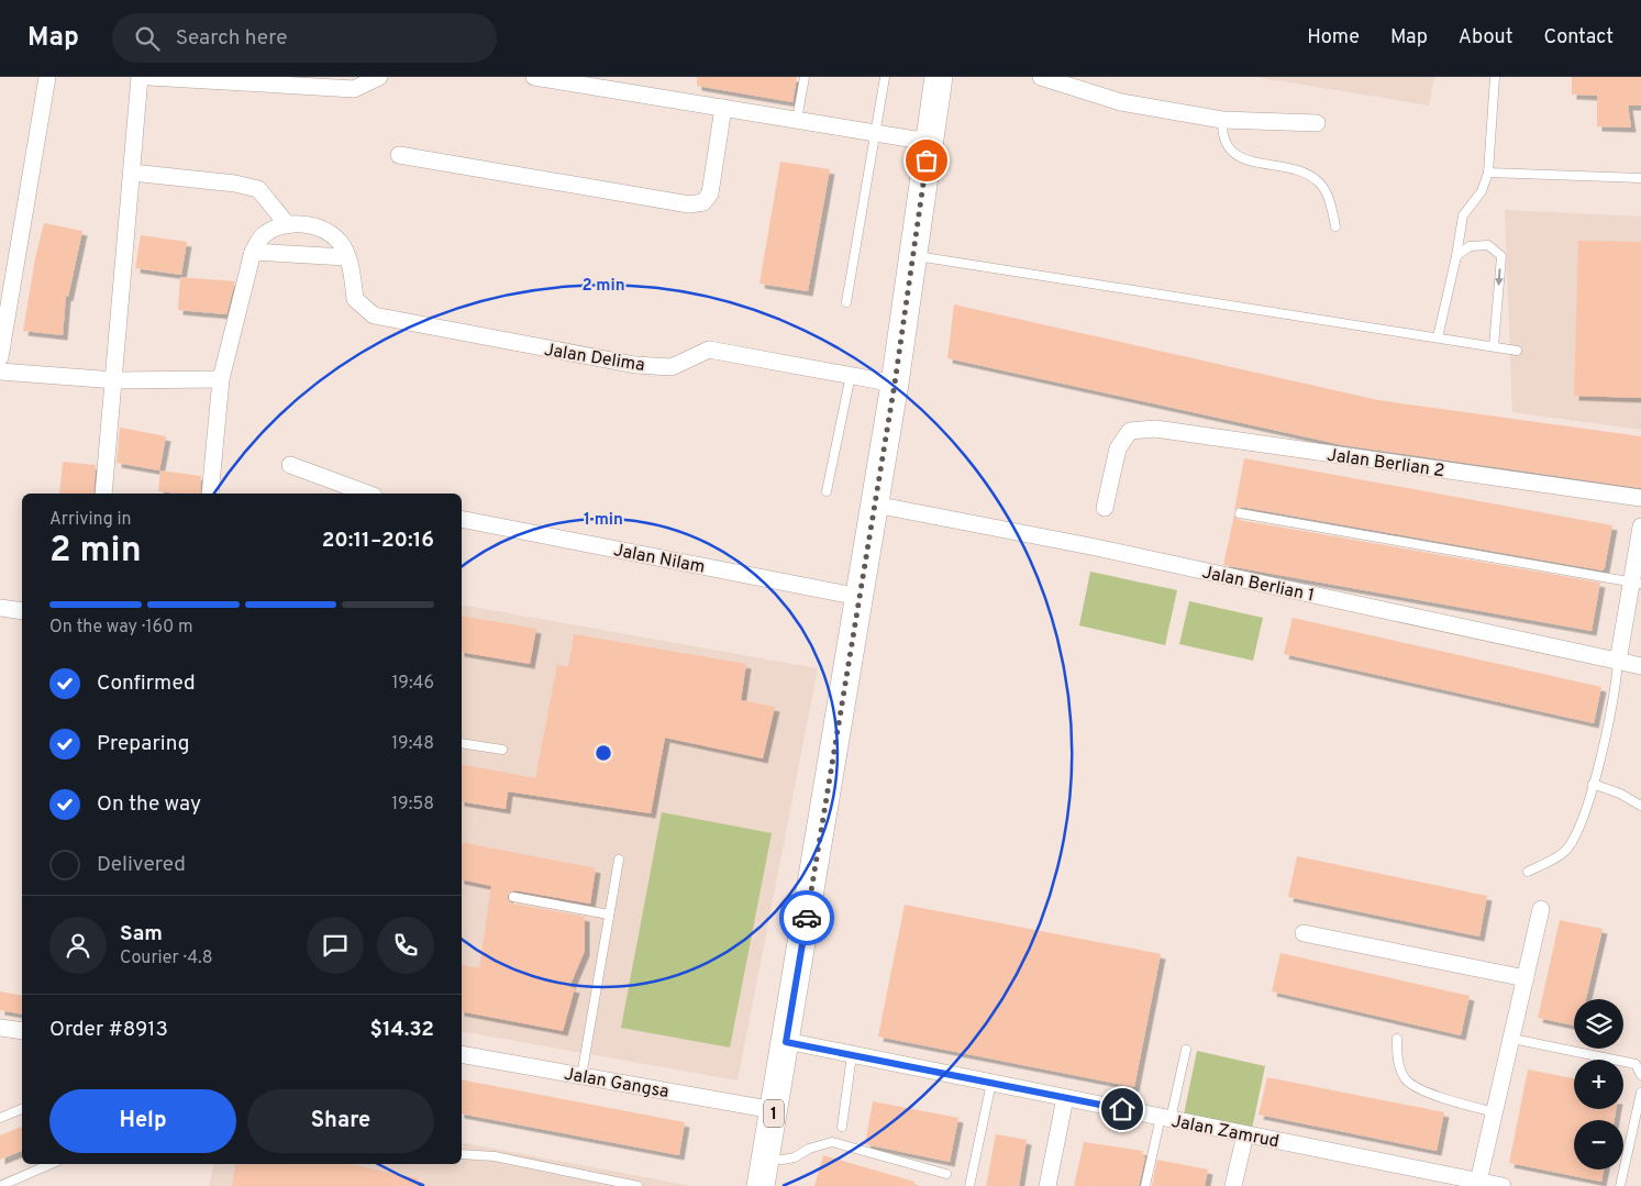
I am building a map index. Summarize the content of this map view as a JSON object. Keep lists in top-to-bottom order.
{
  "streets": {
    "main road": ["1"],
    "street": [
      "Jalan Delima",
      "Jalan Berlian 2",
      "Jalan Nilam",
      "Jalan Berlian 1",
      "Jalan Gangsa",
      "Jalan Zamrud"
    ]
  },
  "crossings": [
    ["Jalan Delima", "1"],
    ["Jalan Nilam", "1"],
    ["Jalan Berlian 1", "1"],
    ["Jalan Gangsa", "1"],
    ["1", "Jalan Zamrud"]
  ],
  "page": {
    "header": "Map",
    "search": "Search here",
    "nav": [
      "Home",
      "Map",
      "About",
      "Contact"
    ],
    "heading": ["2 min", "Arriving in", "20:11–20:16"],
    "panel": [
      "Sam",
      "Courier · 4.8",
      "Order #8913",
      "$14.32"
    ],
    "bar": "On the way · 160 m",
    "list": [
      ["Confirmed", "19:46"],
      ["Preparing", "19:48"],
      ["On the way", "19:58"],
      "Delivered"
    ],
    "map_buttons": ["+", "−"],
    "buttons": ["Help", "Share"]
  },
  "rings": ["2 min", "1 min"]
}
